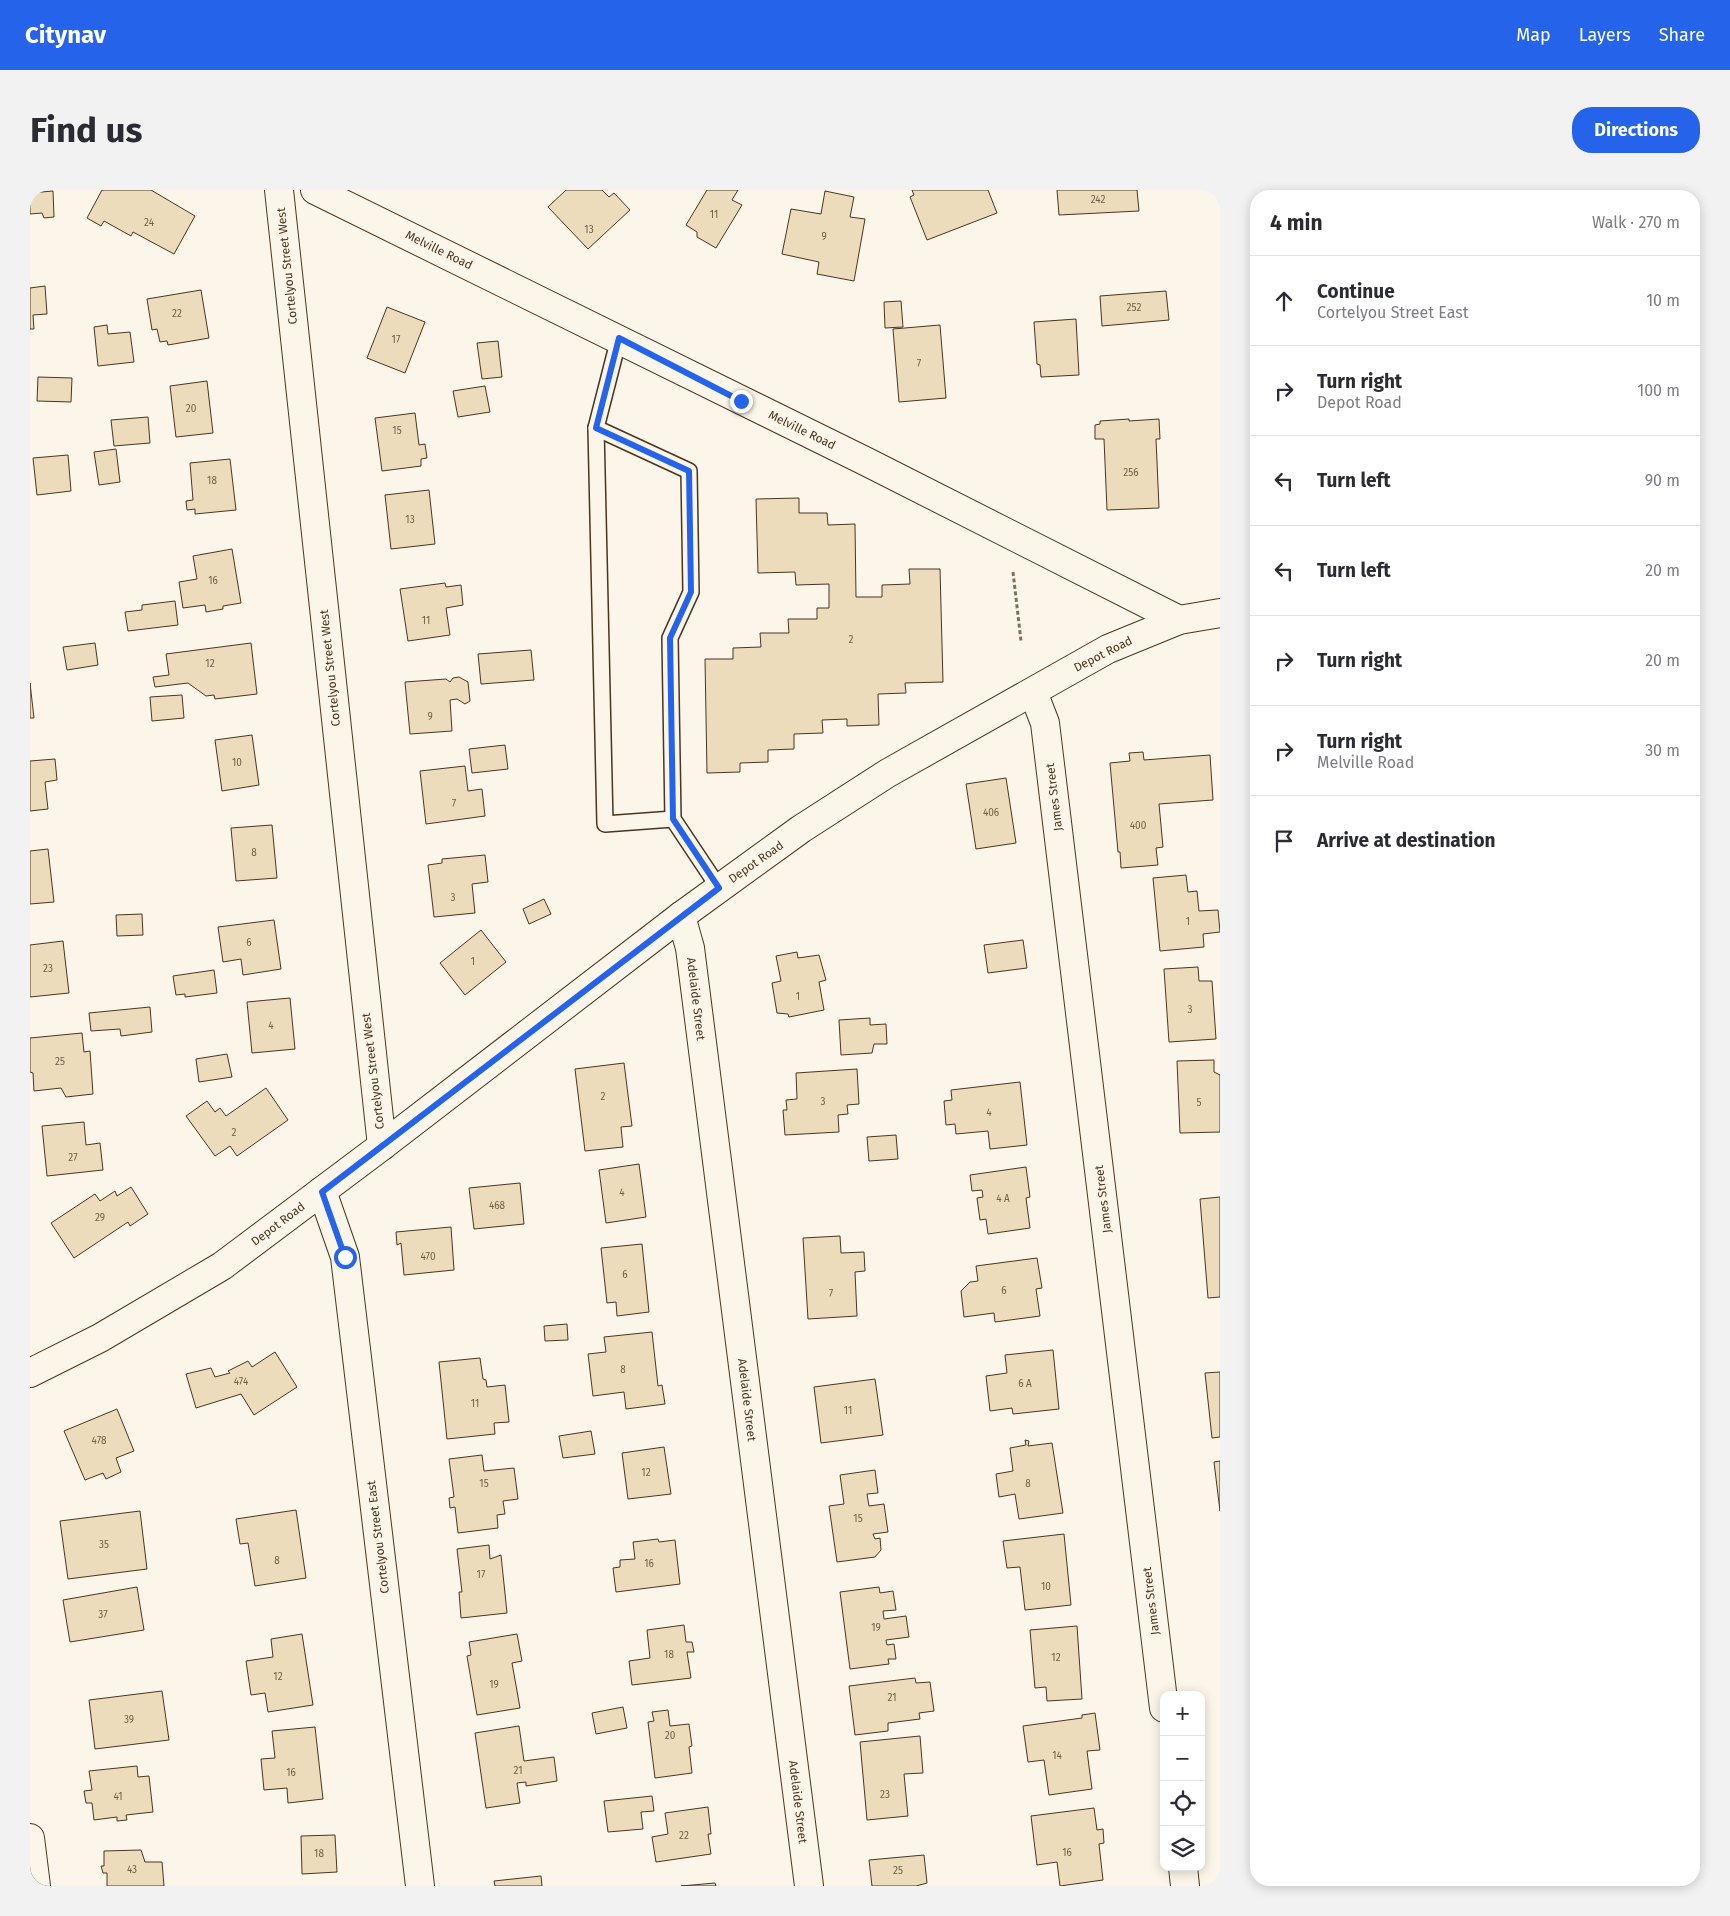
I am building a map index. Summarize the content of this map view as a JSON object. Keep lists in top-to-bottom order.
{
  "streets": {
    "street": [
      "Melville Road",
      "Cortelyou Street West",
      "Depot Road",
      "James Street",
      "Adelaide Street",
      "Cortelyou Street East"
    ]
  },
  "crossings": [
    ["Melville Road", "Depot Road"],
    ["Cortelyou Street West", "Depot Road"],
    ["Depot Road", "James Street"],
    ["Depot Road", "Adelaide Street"],
    ["Depot Road", "Cortelyou Street East"]
  ],
  "house_numbers": [
    "242",
    "11",
    "24",
    "13",
    "9",
    "252",
    "22",
    "17",
    "7",
    "20",
    "15",
    "256",
    "18",
    "13",
    "16",
    "11",
    "2",
    "12",
    "9",
    "10",
    "7",
    "406",
    "400",
    "8",
    "3",
    "1",
    "6",
    "1",
    "23",
    "1",
    "3",
    "4",
    "25",
    "2",
    "3",
    "5",
    "4",
    "2",
    "27",
    "4",
    "4 A",
    "468",
    "29",
    "470",
    "6",
    "6",
    "7",
    "8",
    "474",
    "6 A",
    "11",
    "11",
    "478",
    "12",
    "15",
    "8",
    "15",
    "35",
    "8",
    "16",
    "17",
    "10",
    "37",
    "19",
    "18",
    "12",
    "12",
    "19",
    "21",
    "39",
    "20",
    "14",
    "21",
    "16",
    "23",
    "41",
    "22",
    "16",
    "18",
    "43",
    "25"
  ],
  "page": {
    "header": "Citynav",
    "nav": ["Map", "Layers", "Share"],
    "buttons": "Directions",
    "title": "Find us",
    "heading": ["4 min", "Walk · 270 m"],
    "list": [
      ["Continue", "Cortelyou Street East", "10 m"],
      ["Turn right", "Depot Road", "100 m"],
      ["Turn left", "90 m"],
      ["Turn left", "20 m"],
      ["Turn right", "20 m"],
      ["Turn right", "Melville Road", "30 m"],
      "Arrive at destination"
    ],
    "map_buttons": ["+", "−"]
  }
}
